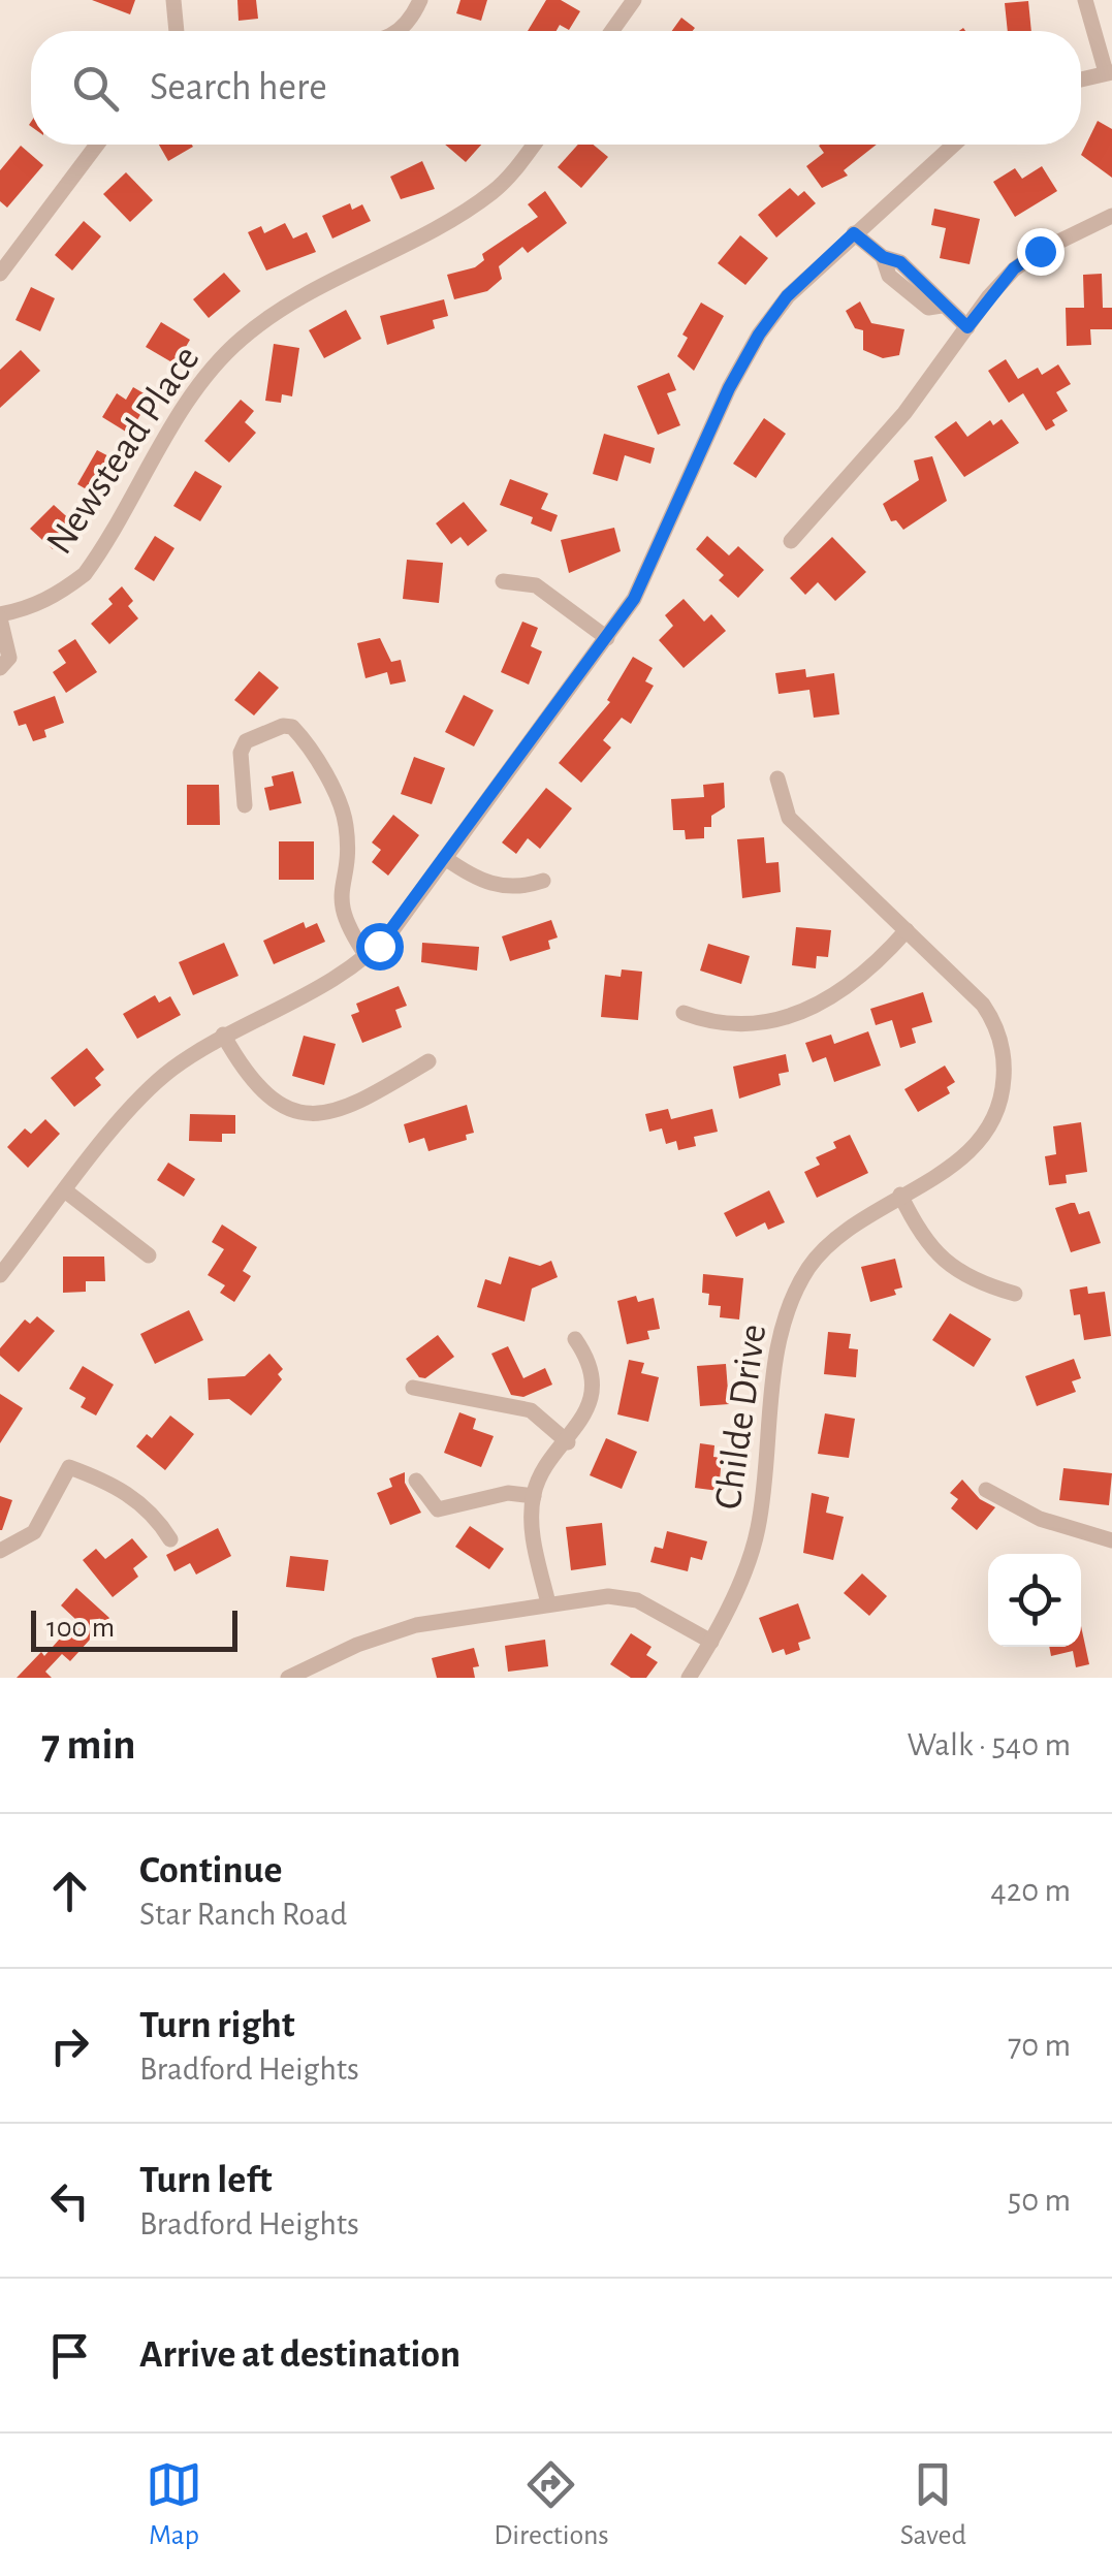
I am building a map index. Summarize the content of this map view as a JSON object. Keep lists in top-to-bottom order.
{
  "streets": {
    "street": ["Newstead Place", "Childe Drive"]
  },
  "scale_bar": "100 m",
  "page": {
    "search": "Search here",
    "scale": "100 m",
    "heading": ["7 min", "Walk · 540 m"],
    "list": [
      ["Continue", "Star Ranch Road", "420 m"],
      ["Turn right", "Bradford Heights", "70 m"],
      ["Turn left", "Bradford Heights", "50 m"],
      "Arrive at destination"
    ],
    "nav": ["Map", "Directions", "Saved"]
  }
}
